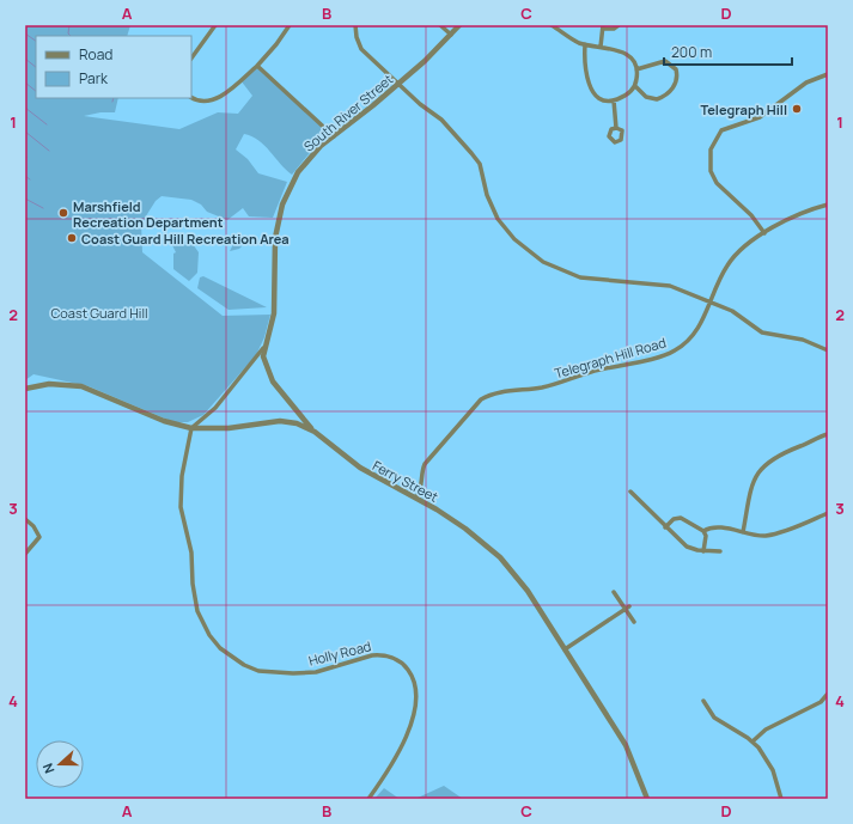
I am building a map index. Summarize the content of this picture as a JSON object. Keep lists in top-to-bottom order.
{
  "streets": {
    "street": [
      "South River Street",
      "Telegraph Hill Road",
      "Ferry Street",
      "Holly Road"
    ]
  },
  "crossings": [
    ["South River Street", "Ferry Street"],
    ["South River Street", "Holly Road"],
    ["Telegraph Hill Road", "Ferry Street"],
    ["Ferry Street", "Holly Road"]
  ],
  "parks": ["Coast Guard Hill"],
  "places": ["Telegraph Hill", "Marshfield Recreation Department", "Coast Guard Hill Recreation Area"],
  "legend": ["Road", "Park"],
  "scale_bar": "200 m",
  "north": "left",
  "grid": {
    "columns": [
      "A",
      "B",
      "C",
      "D"
    ],
    "rows": [
      "1",
      "2",
      "3",
      "4"
    ]
  }
}
